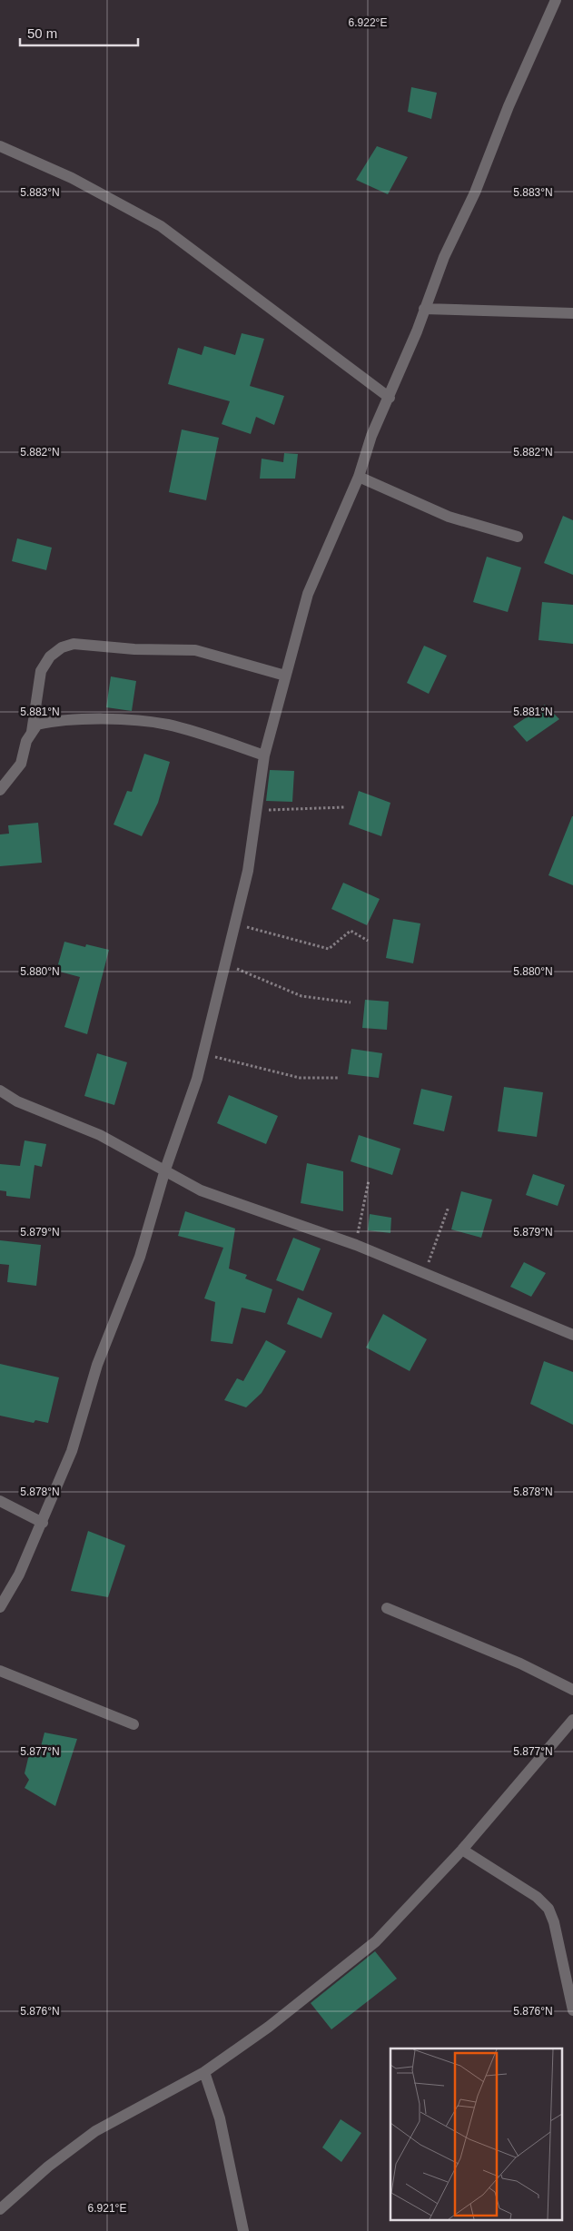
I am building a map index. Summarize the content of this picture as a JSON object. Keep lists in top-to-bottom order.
{
  "scale_bar": "50 m",
  "coordinates": [
    "6.922°E",
    "5.883°N",
    "5.882°N",
    "5.881°N",
    "5.880°N",
    "5.879°N",
    "5.878°N",
    "5.877°N",
    "5.876°N",
    "6.921°E"
  ]
}
